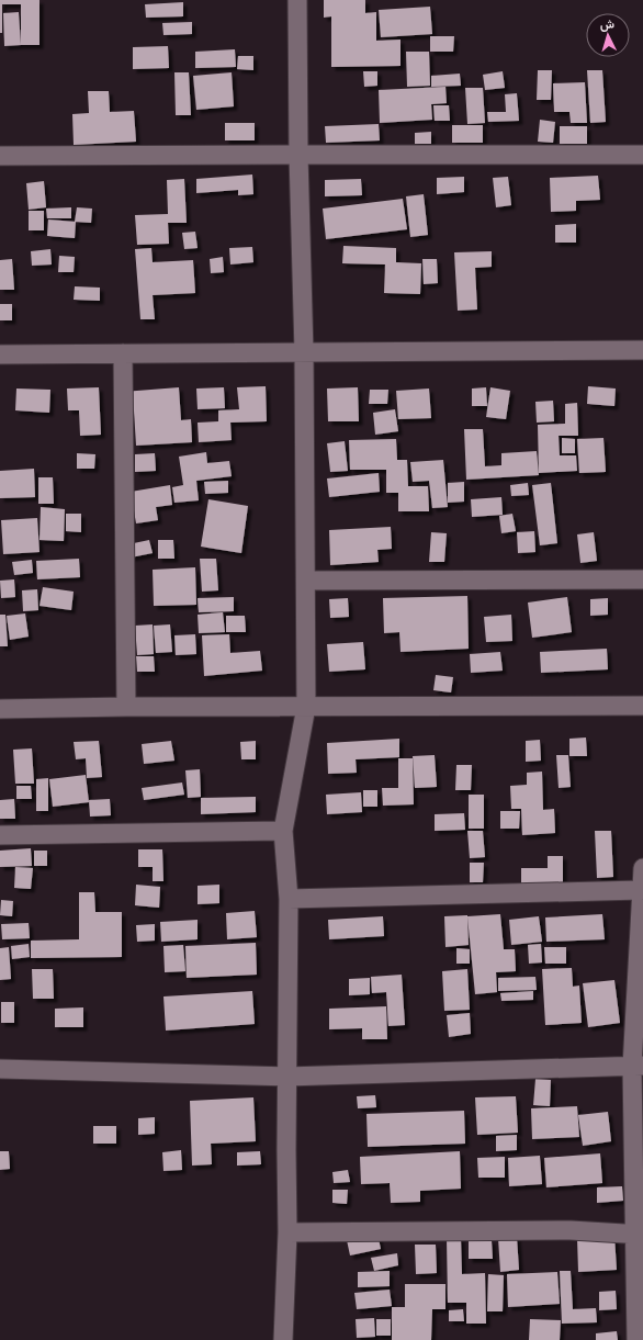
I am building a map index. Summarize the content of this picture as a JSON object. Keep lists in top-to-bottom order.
{
  "north": "top"
}
